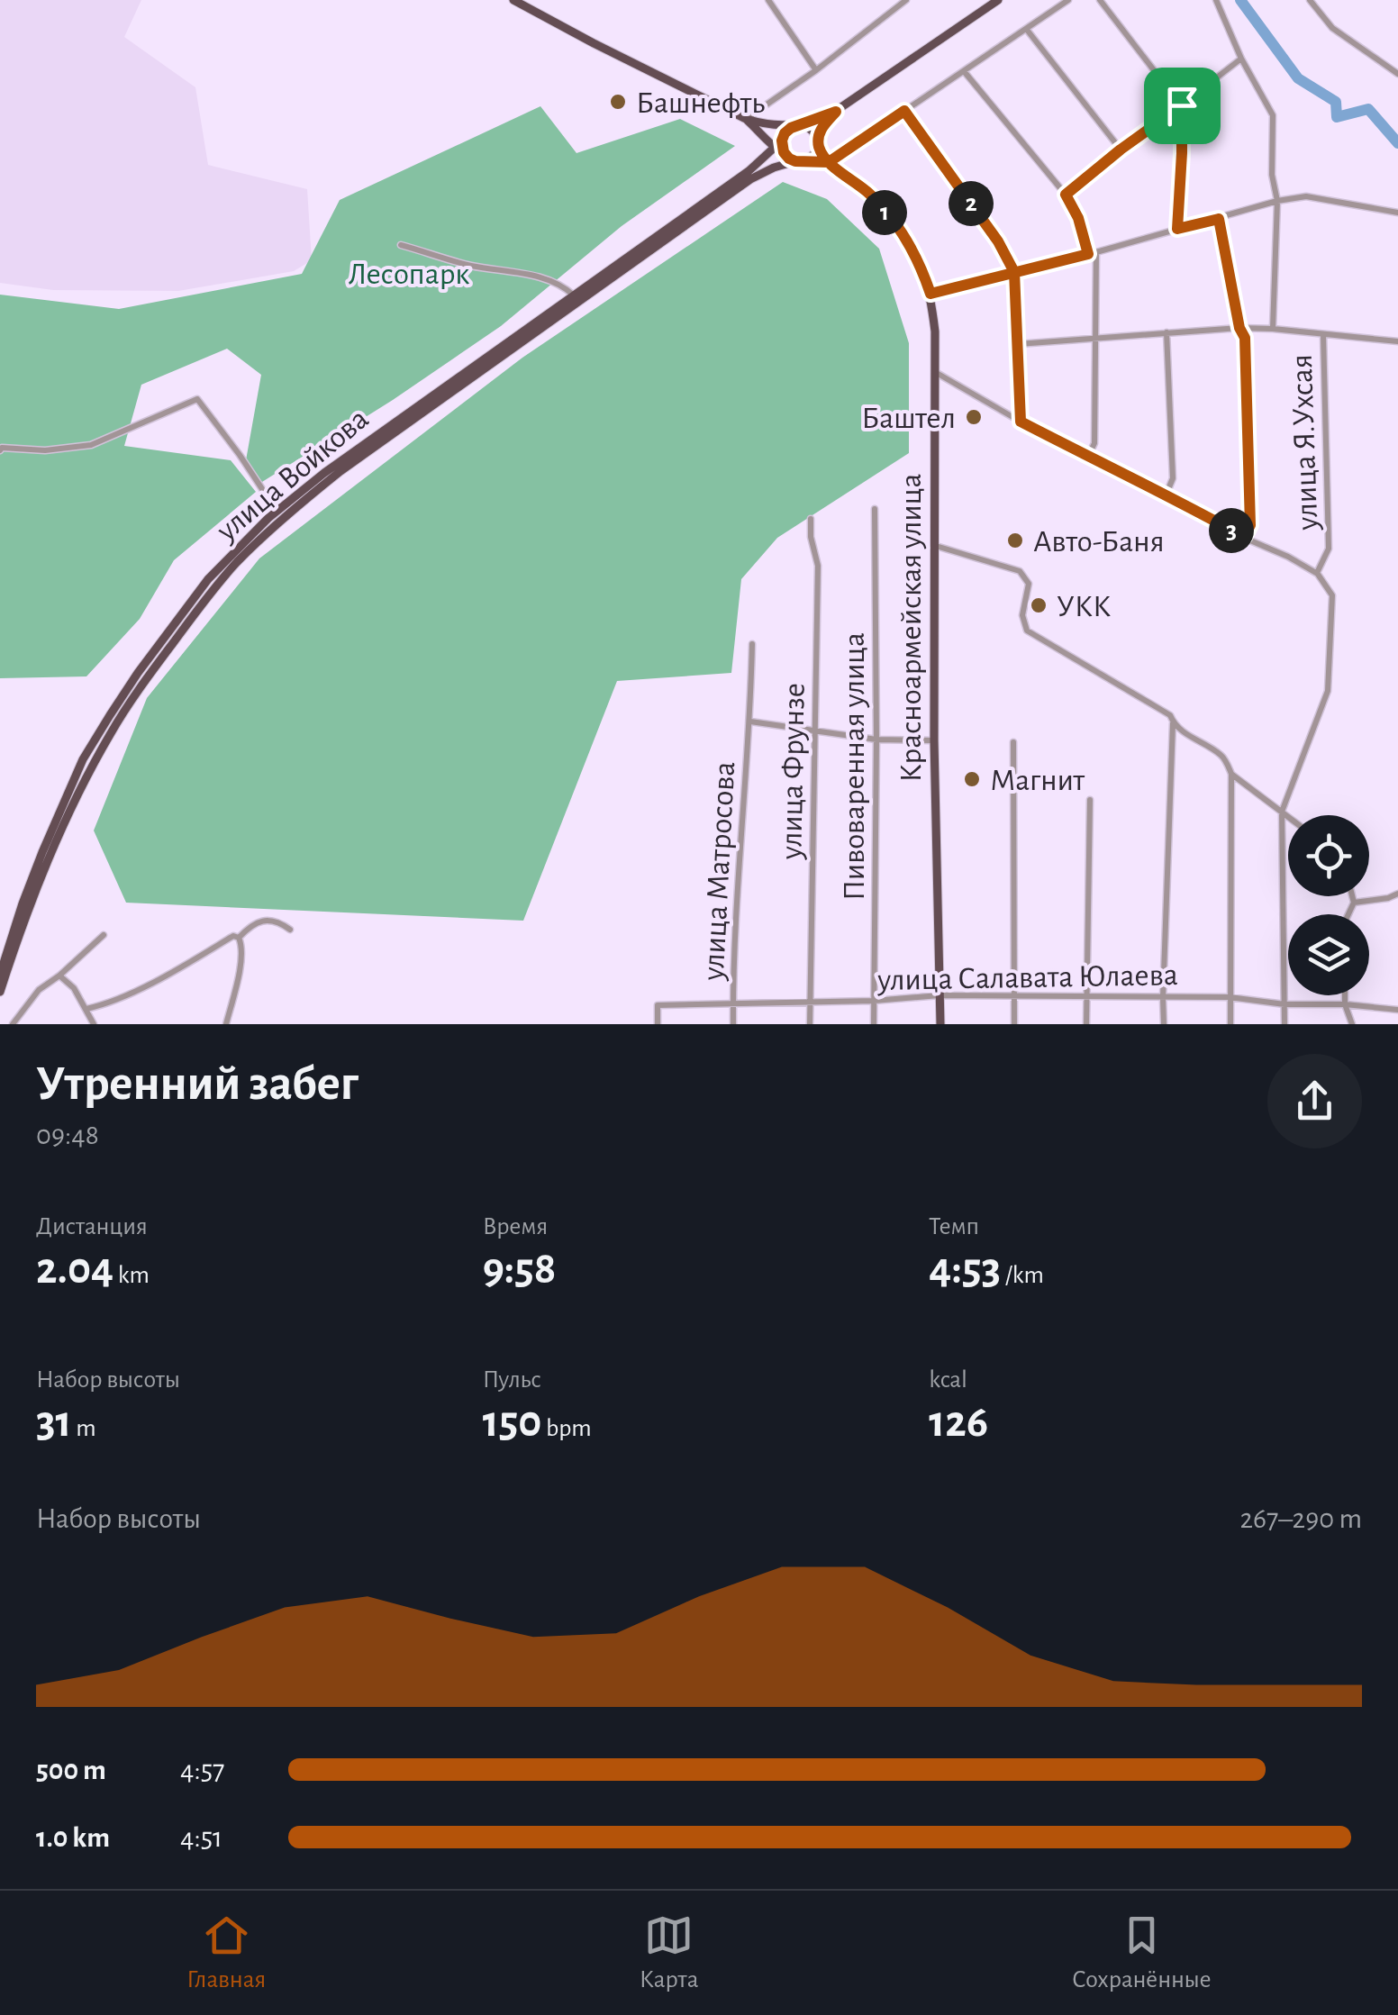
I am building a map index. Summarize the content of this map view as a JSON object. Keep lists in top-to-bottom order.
{
  "streets": {
    "main road": ["улица Войкова", "Красноармейская улица"],
    "street": [
      "улица Я.Ухсая",
      "Пивоваренная улица",
      "улица Фрунзе",
      "улица Матросова",
      "улица Салавата Юлаева"
    ]
  },
  "crossings": [
    ["улица Войкова", "Красноармейская улица"],
    ["Красноармейская улица", "улица Матросова"],
    ["Красноармейская улица", "улица Салавата Юлаева"],
    ["Пивоваренная улица", "улица Матросова"],
    ["Пивоваренная улица", "улица Салавата Юлаева"],
    ["улица Фрунзе", "улица Матросова"],
    ["улица Фрунзе", "улица Салавата Юлаева"],
    ["улица Матросова", "улица Салавата Юлаева"]
  ],
  "parks": ["Лесопарк"],
  "places": [
    "Башнефть",
    "Баштел",
    "Авто-Баня",
    "УКК",
    "Магнит"
  ],
  "page": {
    "pins": ["2", "1", "3"],
    "heading": ["Утренний забег", "09:48"],
    "stats": [
      ["Дистанция", "2.04 km"],
      ["Время", "9:58"],
      ["Темп", "4:53 /km"],
      ["Набор высоты", "31 m"],
      ["Пульс", "150 bpm"],
      ["kcal", "126"]
    ],
    "chart": ["Набор высоты", "267–290 m"],
    "list": [
      {
        "name": "500 m",
        "note": "4:57"
      },
      {
        "name": "1.0 km",
        "note": "4:51"
      }
    ],
    "tabs": ["Главная", "Карта", "Сохранённые"]
  }
}
